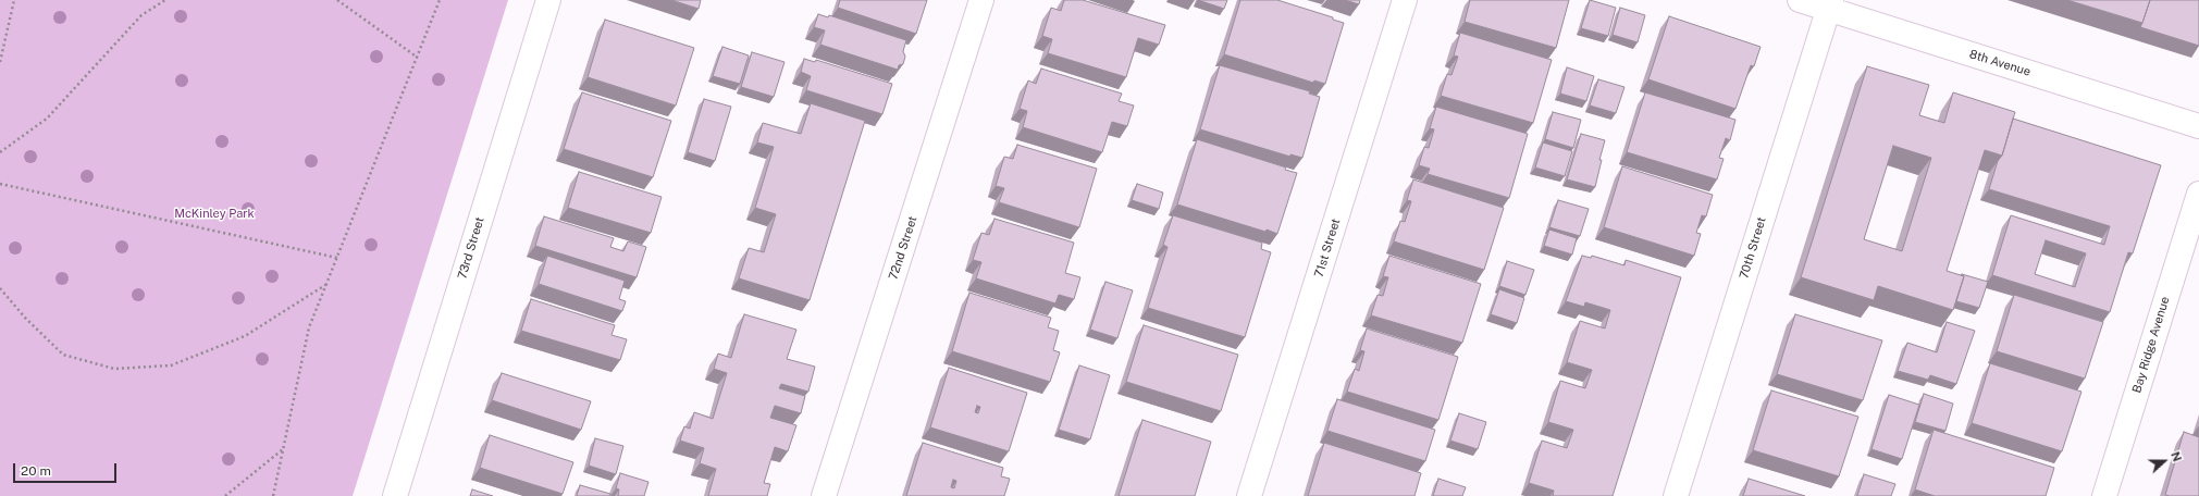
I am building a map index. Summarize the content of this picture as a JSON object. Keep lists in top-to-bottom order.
{
  "streets": {
    "street": [
      "8th Avenue",
      "73rd Street",
      "72nd Street",
      "71st Street",
      "70th Street",
      "Bay Ridge Avenue"
    ]
  },
  "crossings": [
    ["8th Avenue", "70th Street"]
  ],
  "parks": ["McKinley Park"],
  "scale_bar": "20 m",
  "north": "right"
}
